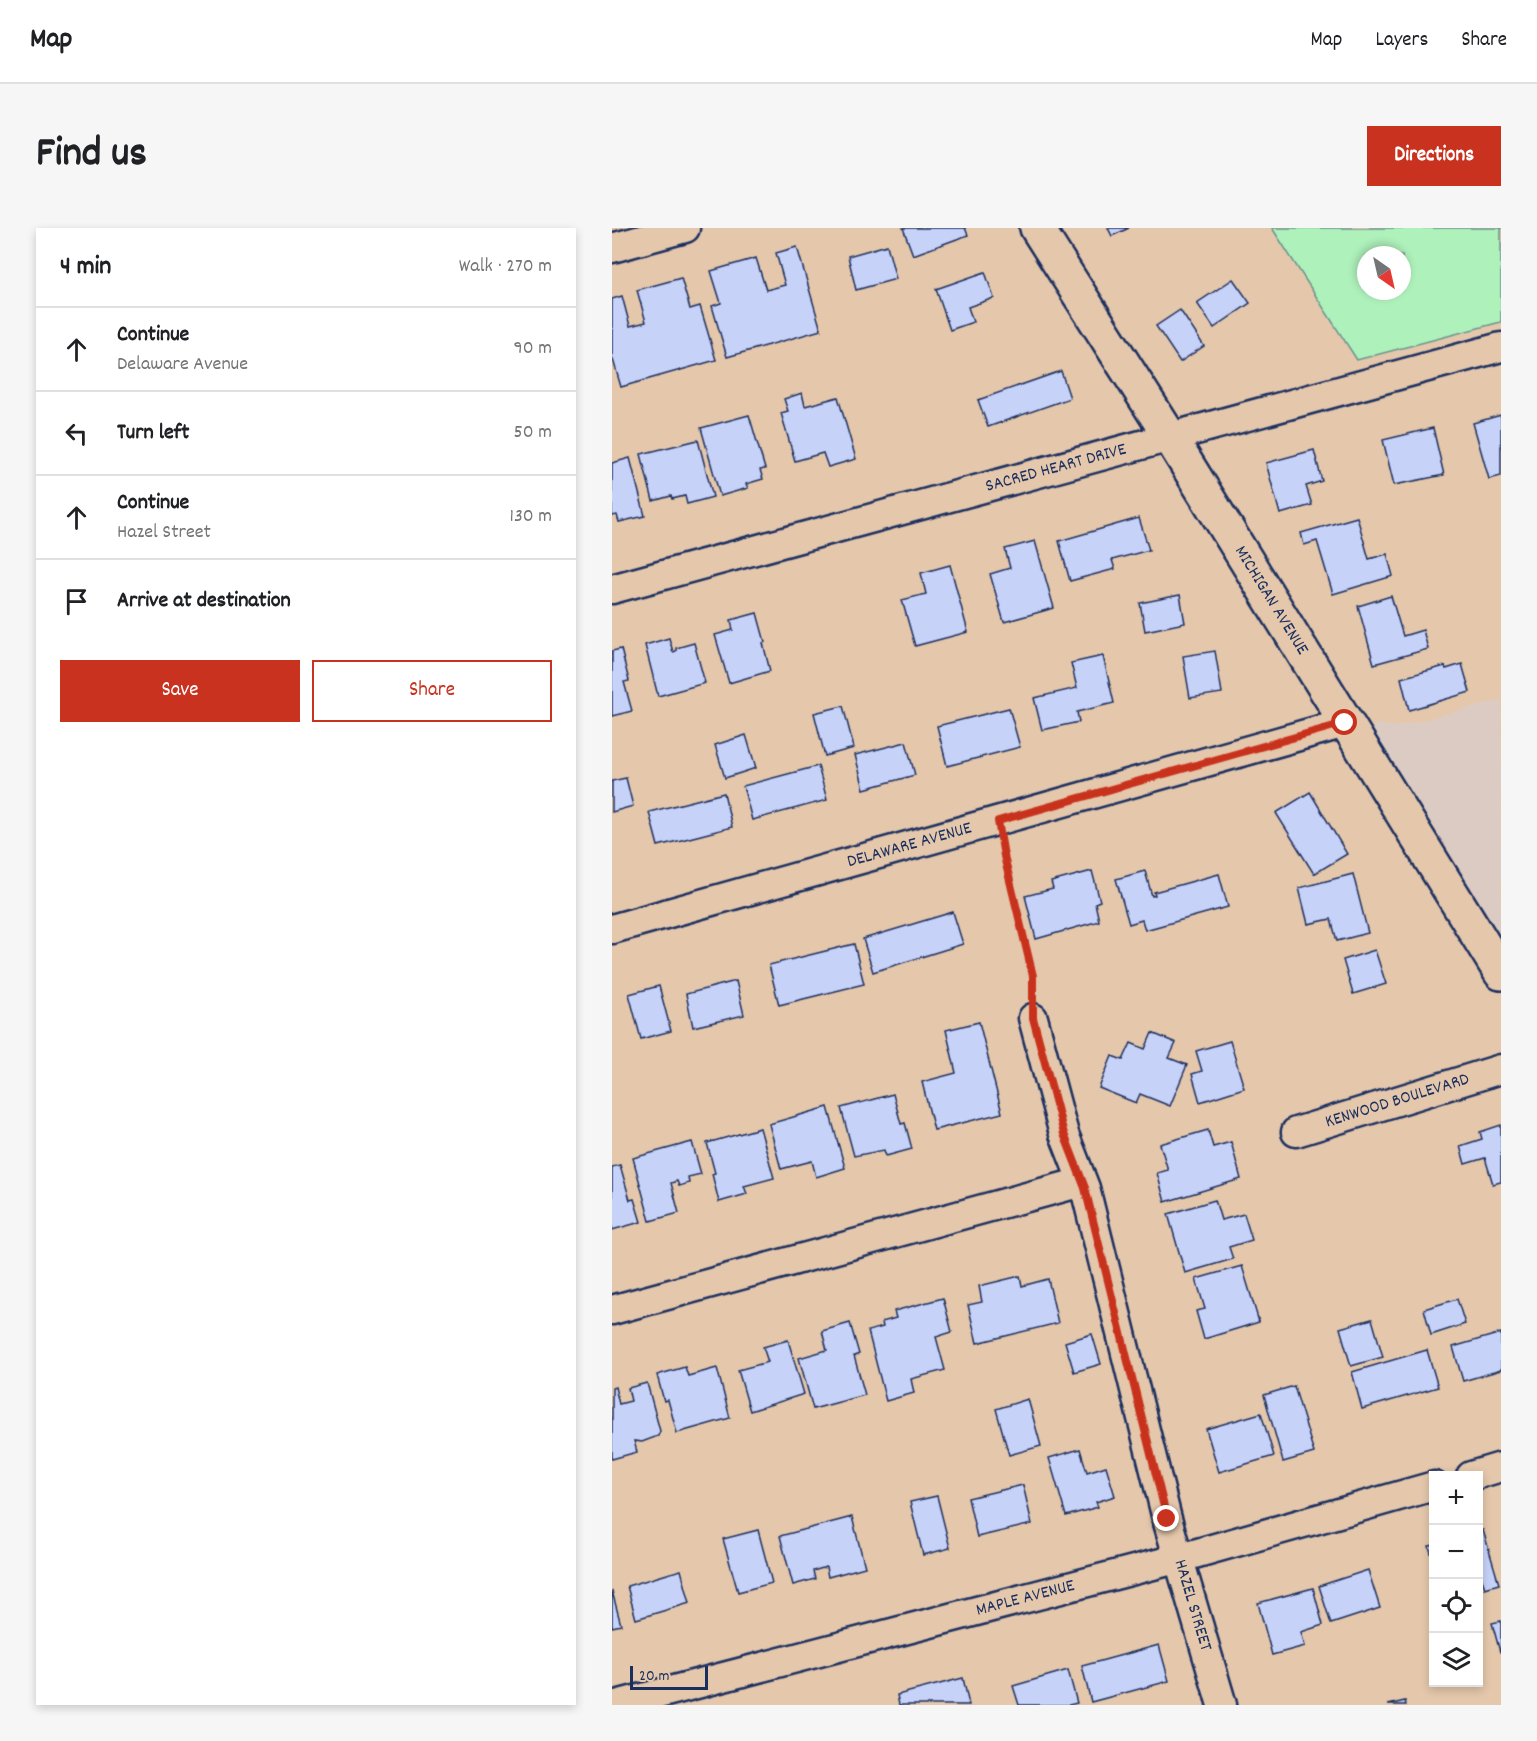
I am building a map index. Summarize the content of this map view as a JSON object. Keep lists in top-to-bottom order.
{
  "streets": {
    "street": [
      "SACRED HEART DRIVE",
      "MICHIGAN AVENUE",
      "DELAWARE AVENUE",
      "KENWOOD BOULEVARD",
      "MAPLE AVENUE",
      "HAZEL STREET"
    ]
  },
  "crossings": [
    ["SACRED HEART DRIVE", "MICHIGAN AVENUE"],
    ["MICHIGAN AVENUE", "DELAWARE AVENUE"],
    ["MAPLE AVENUE", "HAZEL STREET"]
  ],
  "scale_bar": "20 m",
  "north": "bottom right",
  "page": {
    "header": "Map",
    "nav": ["Map", "Layers", "Share"],
    "title": "Find us",
    "buttons": [
      "Directions",
      ["Save", "Share"]
    ],
    "heading": ["4 min", "Walk · 270 m"],
    "list": [
      ["Continue", "Delaware Avenue", "90 m"],
      ["Turn left", "50 m"],
      ["Continue", "Hazel Street", "130 m"],
      "Arrive at destination"
    ],
    "map_buttons": ["+", "−"],
    "scale": "20 m"
  }
}
